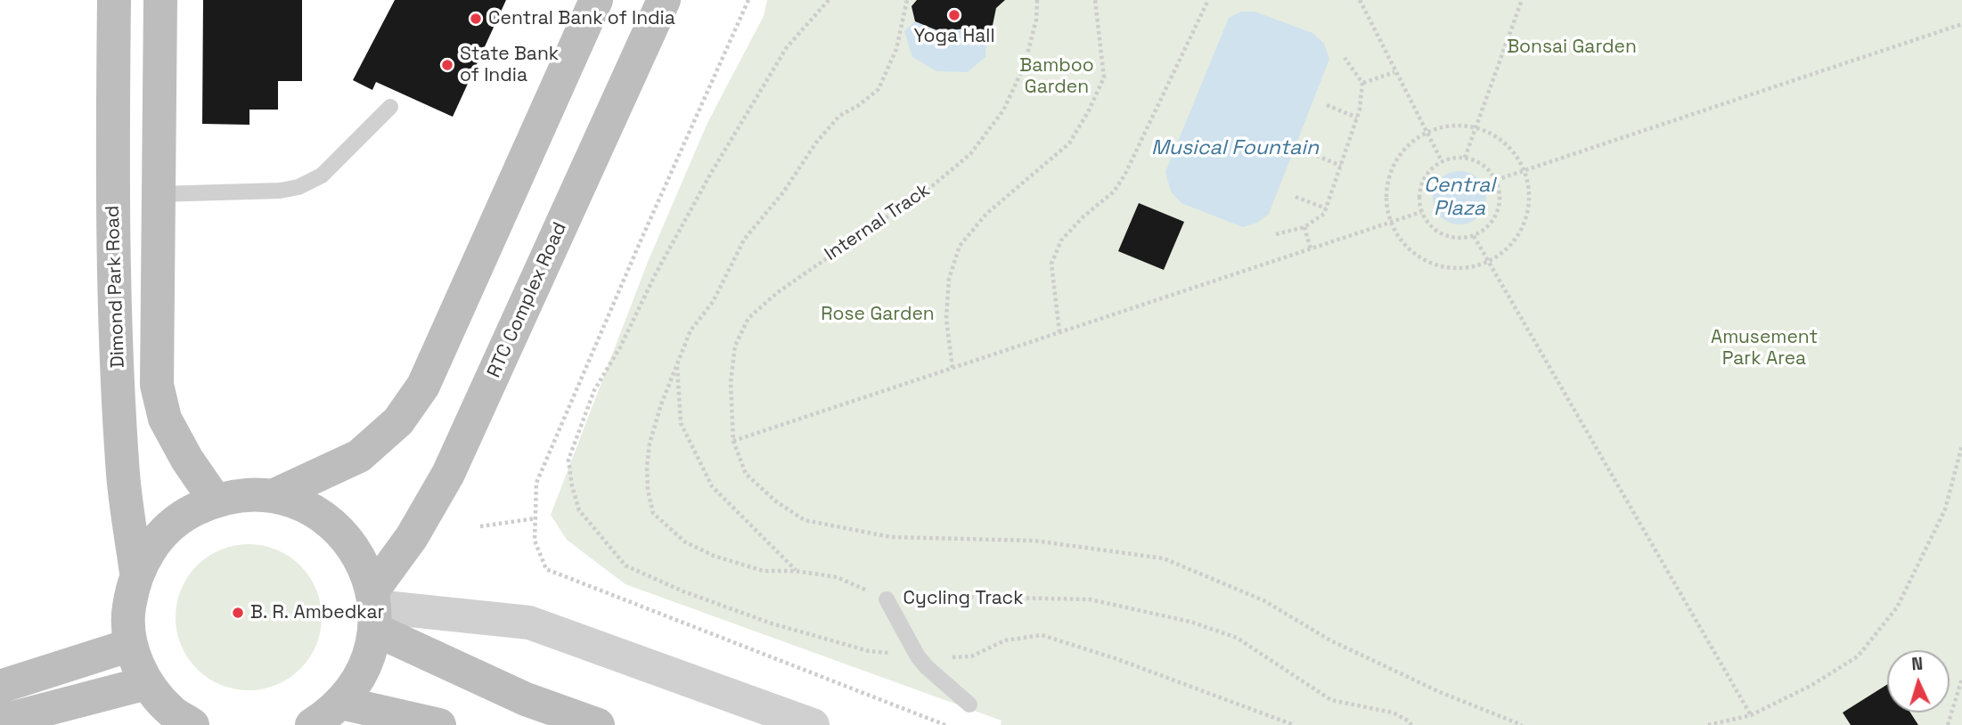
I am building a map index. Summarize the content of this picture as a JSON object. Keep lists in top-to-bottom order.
{
  "streets": {
    "main road": ["Dimond Park Road", "RTC Complex Road"],
    "path": ["Internal Track", "Cycling Track"]
  },
  "water": ["Musical Fountain", "Central Plaza"],
  "parks": [
    "Bonsai Garden",
    "Bamboo Garden",
    "Rose Garden",
    "Amusement Park Area"
  ],
  "places": [
    "Yoga Hall",
    "Central Bank of India",
    "State Bank of India",
    "B. R. Ambedkar"
  ],
  "north": "top"
}
